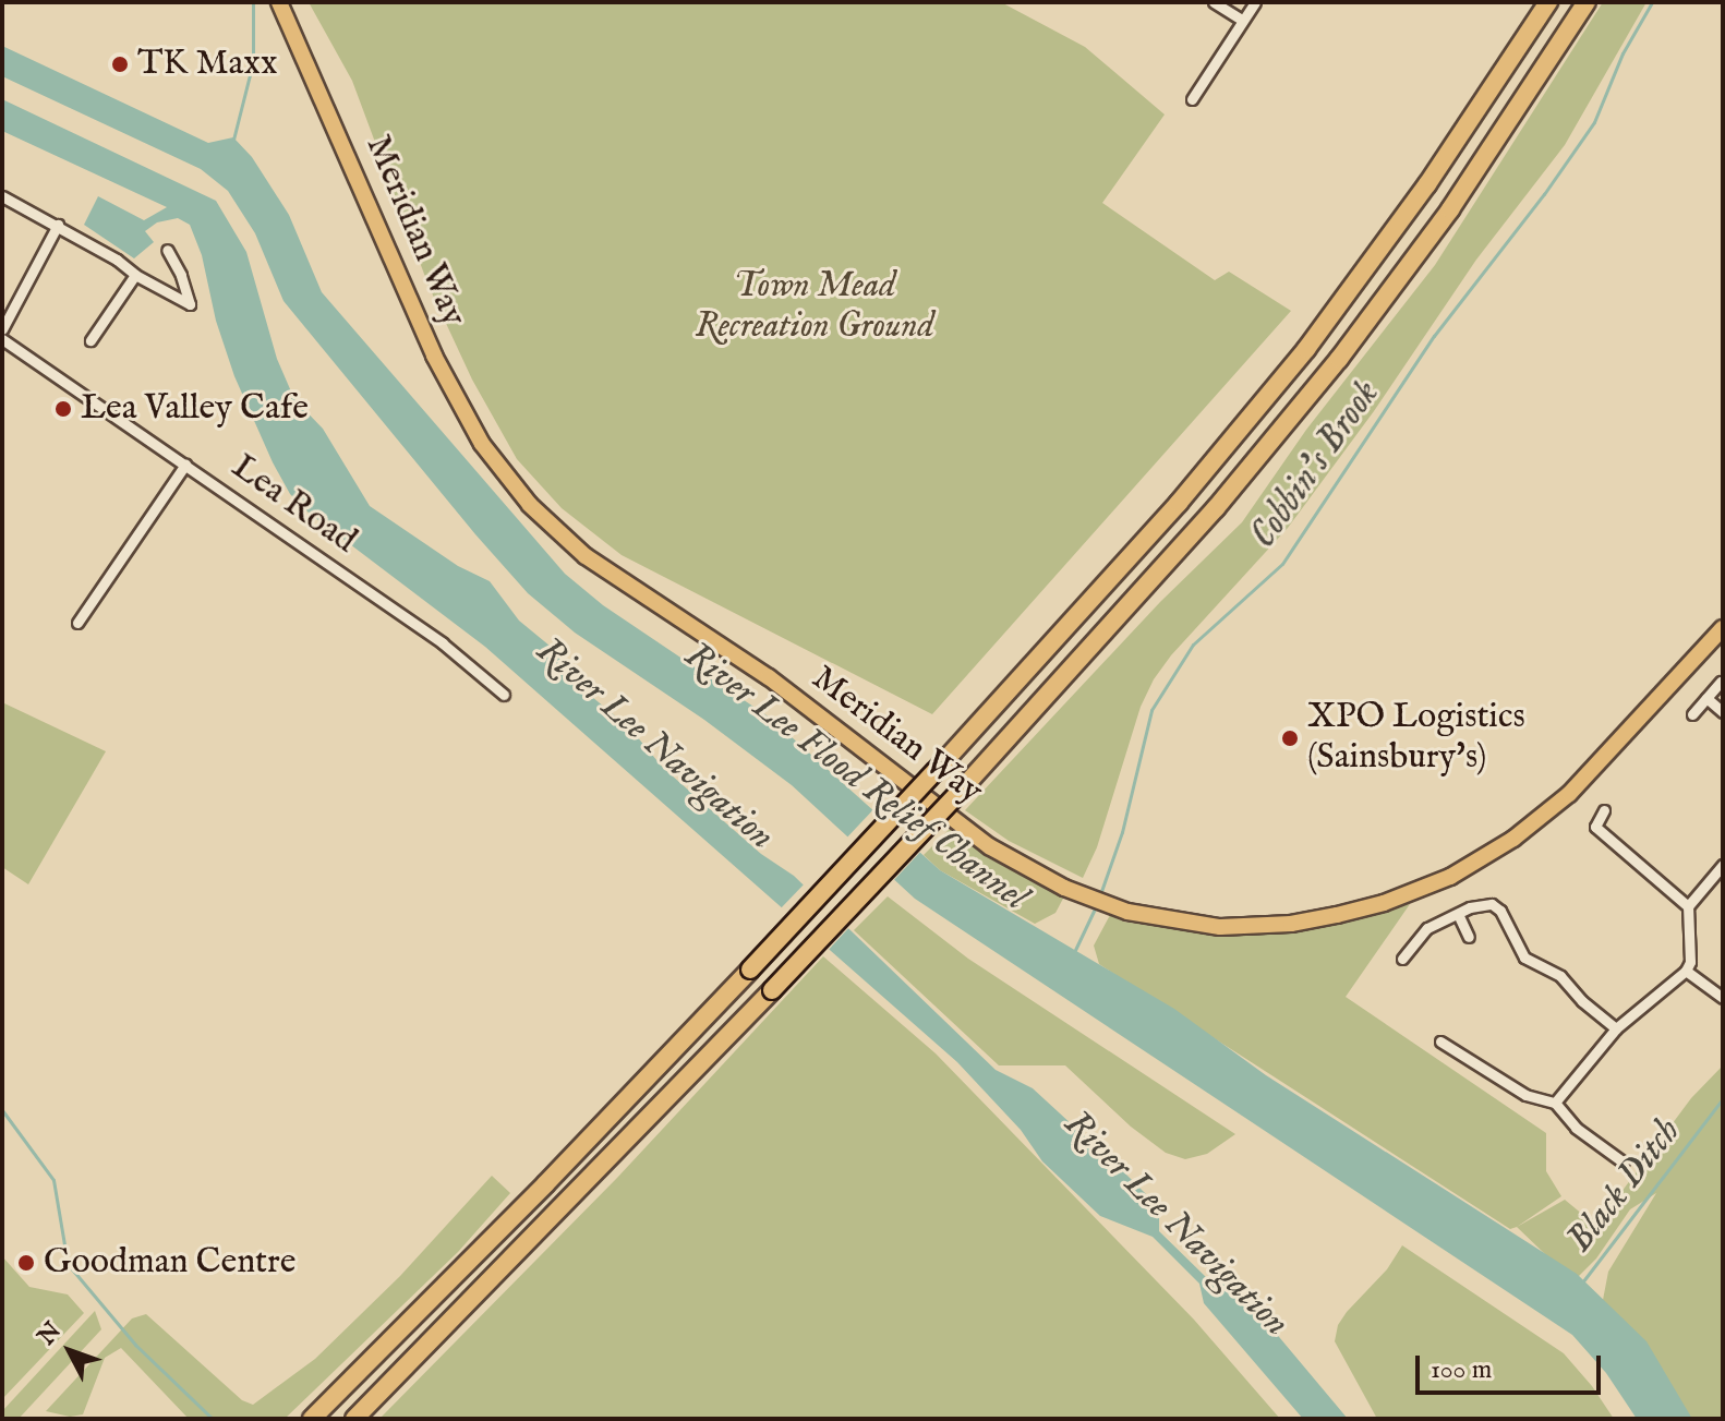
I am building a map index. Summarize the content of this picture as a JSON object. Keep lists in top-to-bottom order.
{
  "streets": {
    "main road": ["Meridian Way"],
    "street": ["Lea Road"]
  },
  "water": [
    "Cobbin's Brook",
    "River Lee Navigation",
    "River Lee Flood Relief Channel",
    "Black Ditch"
  ],
  "parks": ["Town Mead Recreation Ground"],
  "places": [
    "TK Maxx",
    "Lea Valley Cafe",
    "XPO Logistics (Sainsbury's)",
    "Goodman Centre"
  ],
  "scale_bar": "100 m",
  "north": "top left"
}
